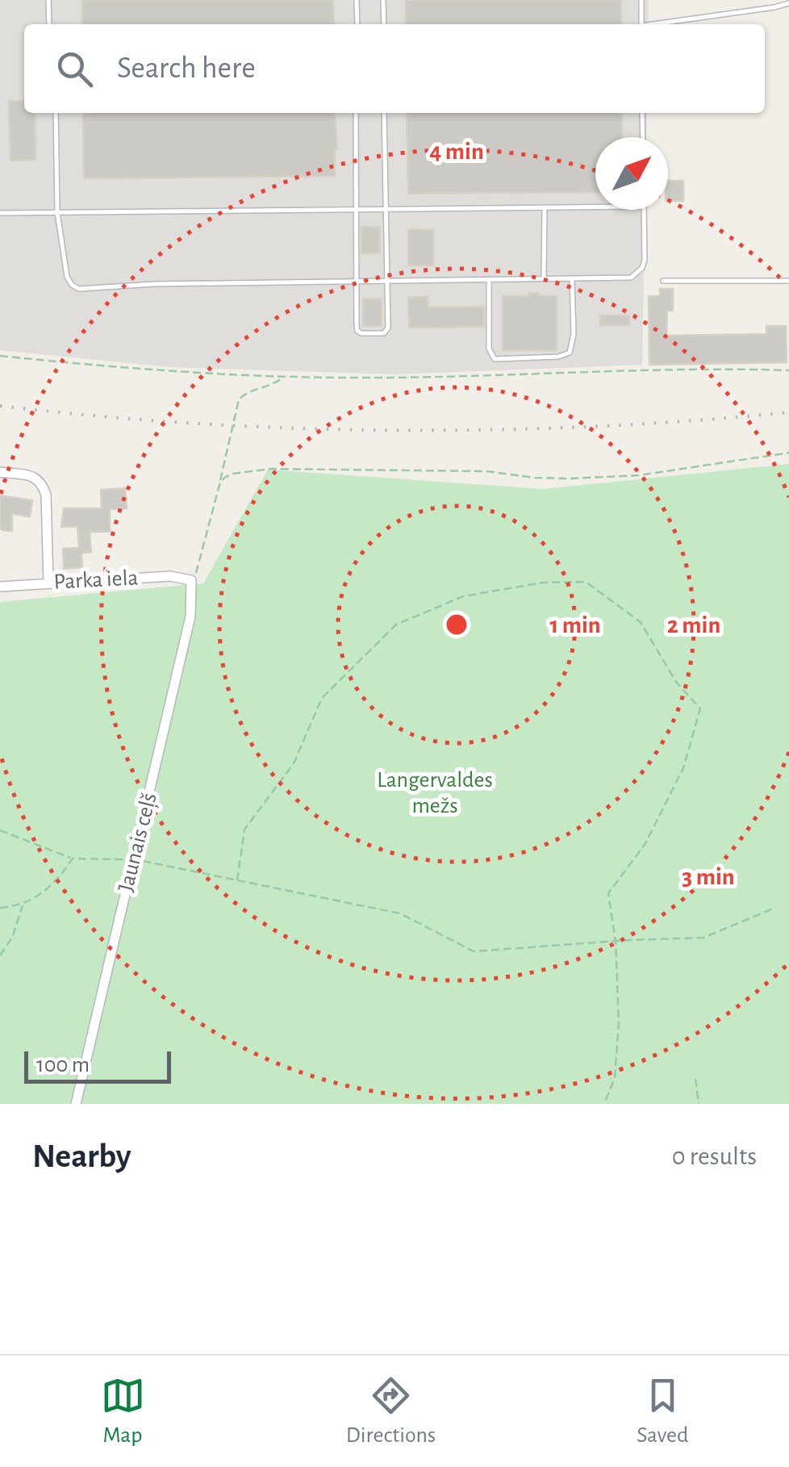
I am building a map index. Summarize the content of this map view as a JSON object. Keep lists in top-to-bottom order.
{
  "streets": {
    "street": ["Parka iela", "Jaunais ceļš"]
  },
  "crossings": [
    ["Parka iela", "Jaunais ceļš"]
  ],
  "parks": ["Langervaldes mežs"],
  "scale_bar": "100 m",
  "north": "top right",
  "page": {
    "search": "Search here",
    "scale": "100 m",
    "heading": ["Nearby", "0 results"],
    "nav": ["Map", "Directions", "Saved"]
  },
  "rings": [
    "4 min",
    "1 min",
    "2 min",
    "3 min"
  ]
}
